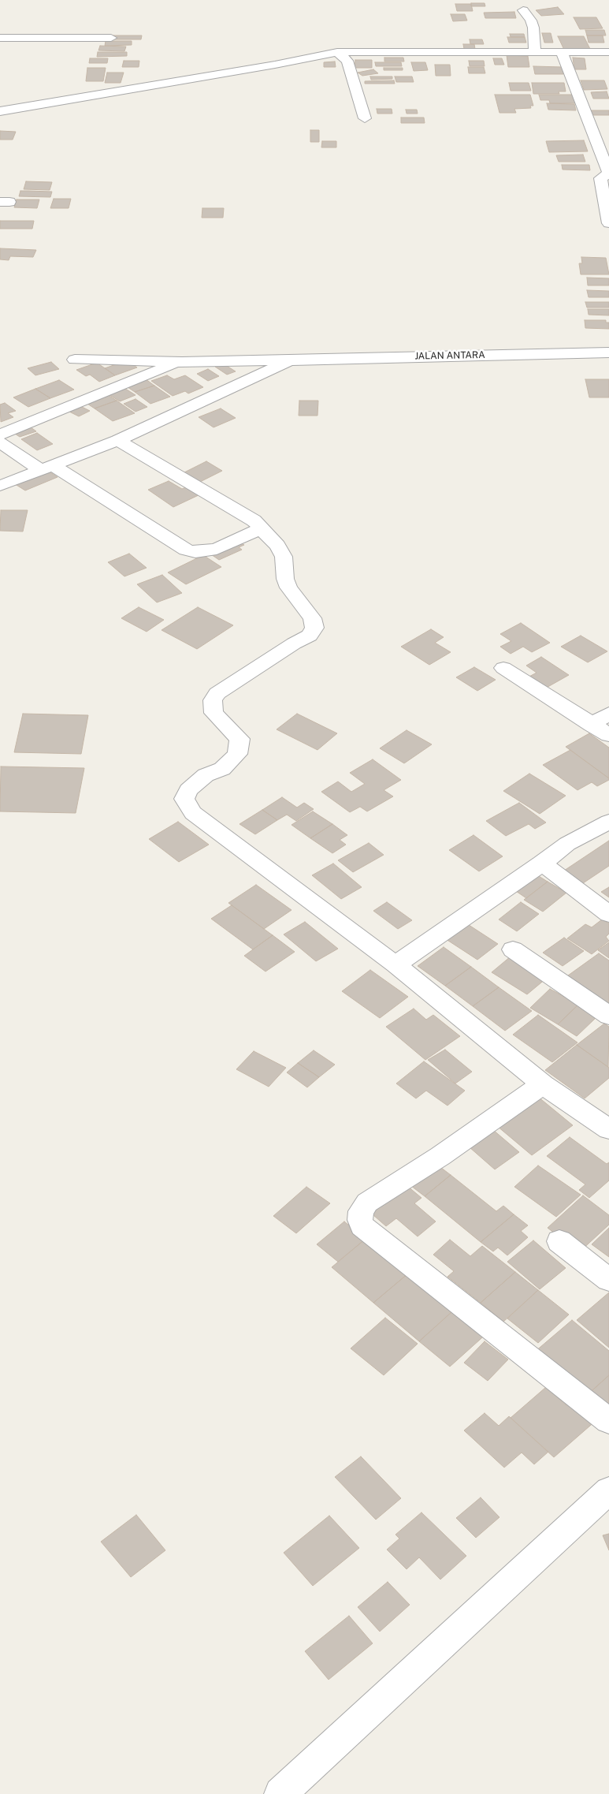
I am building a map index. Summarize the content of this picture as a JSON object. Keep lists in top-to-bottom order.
{
  "streets": {
    "street": ["JALAN ANTARA"]
  }
}
